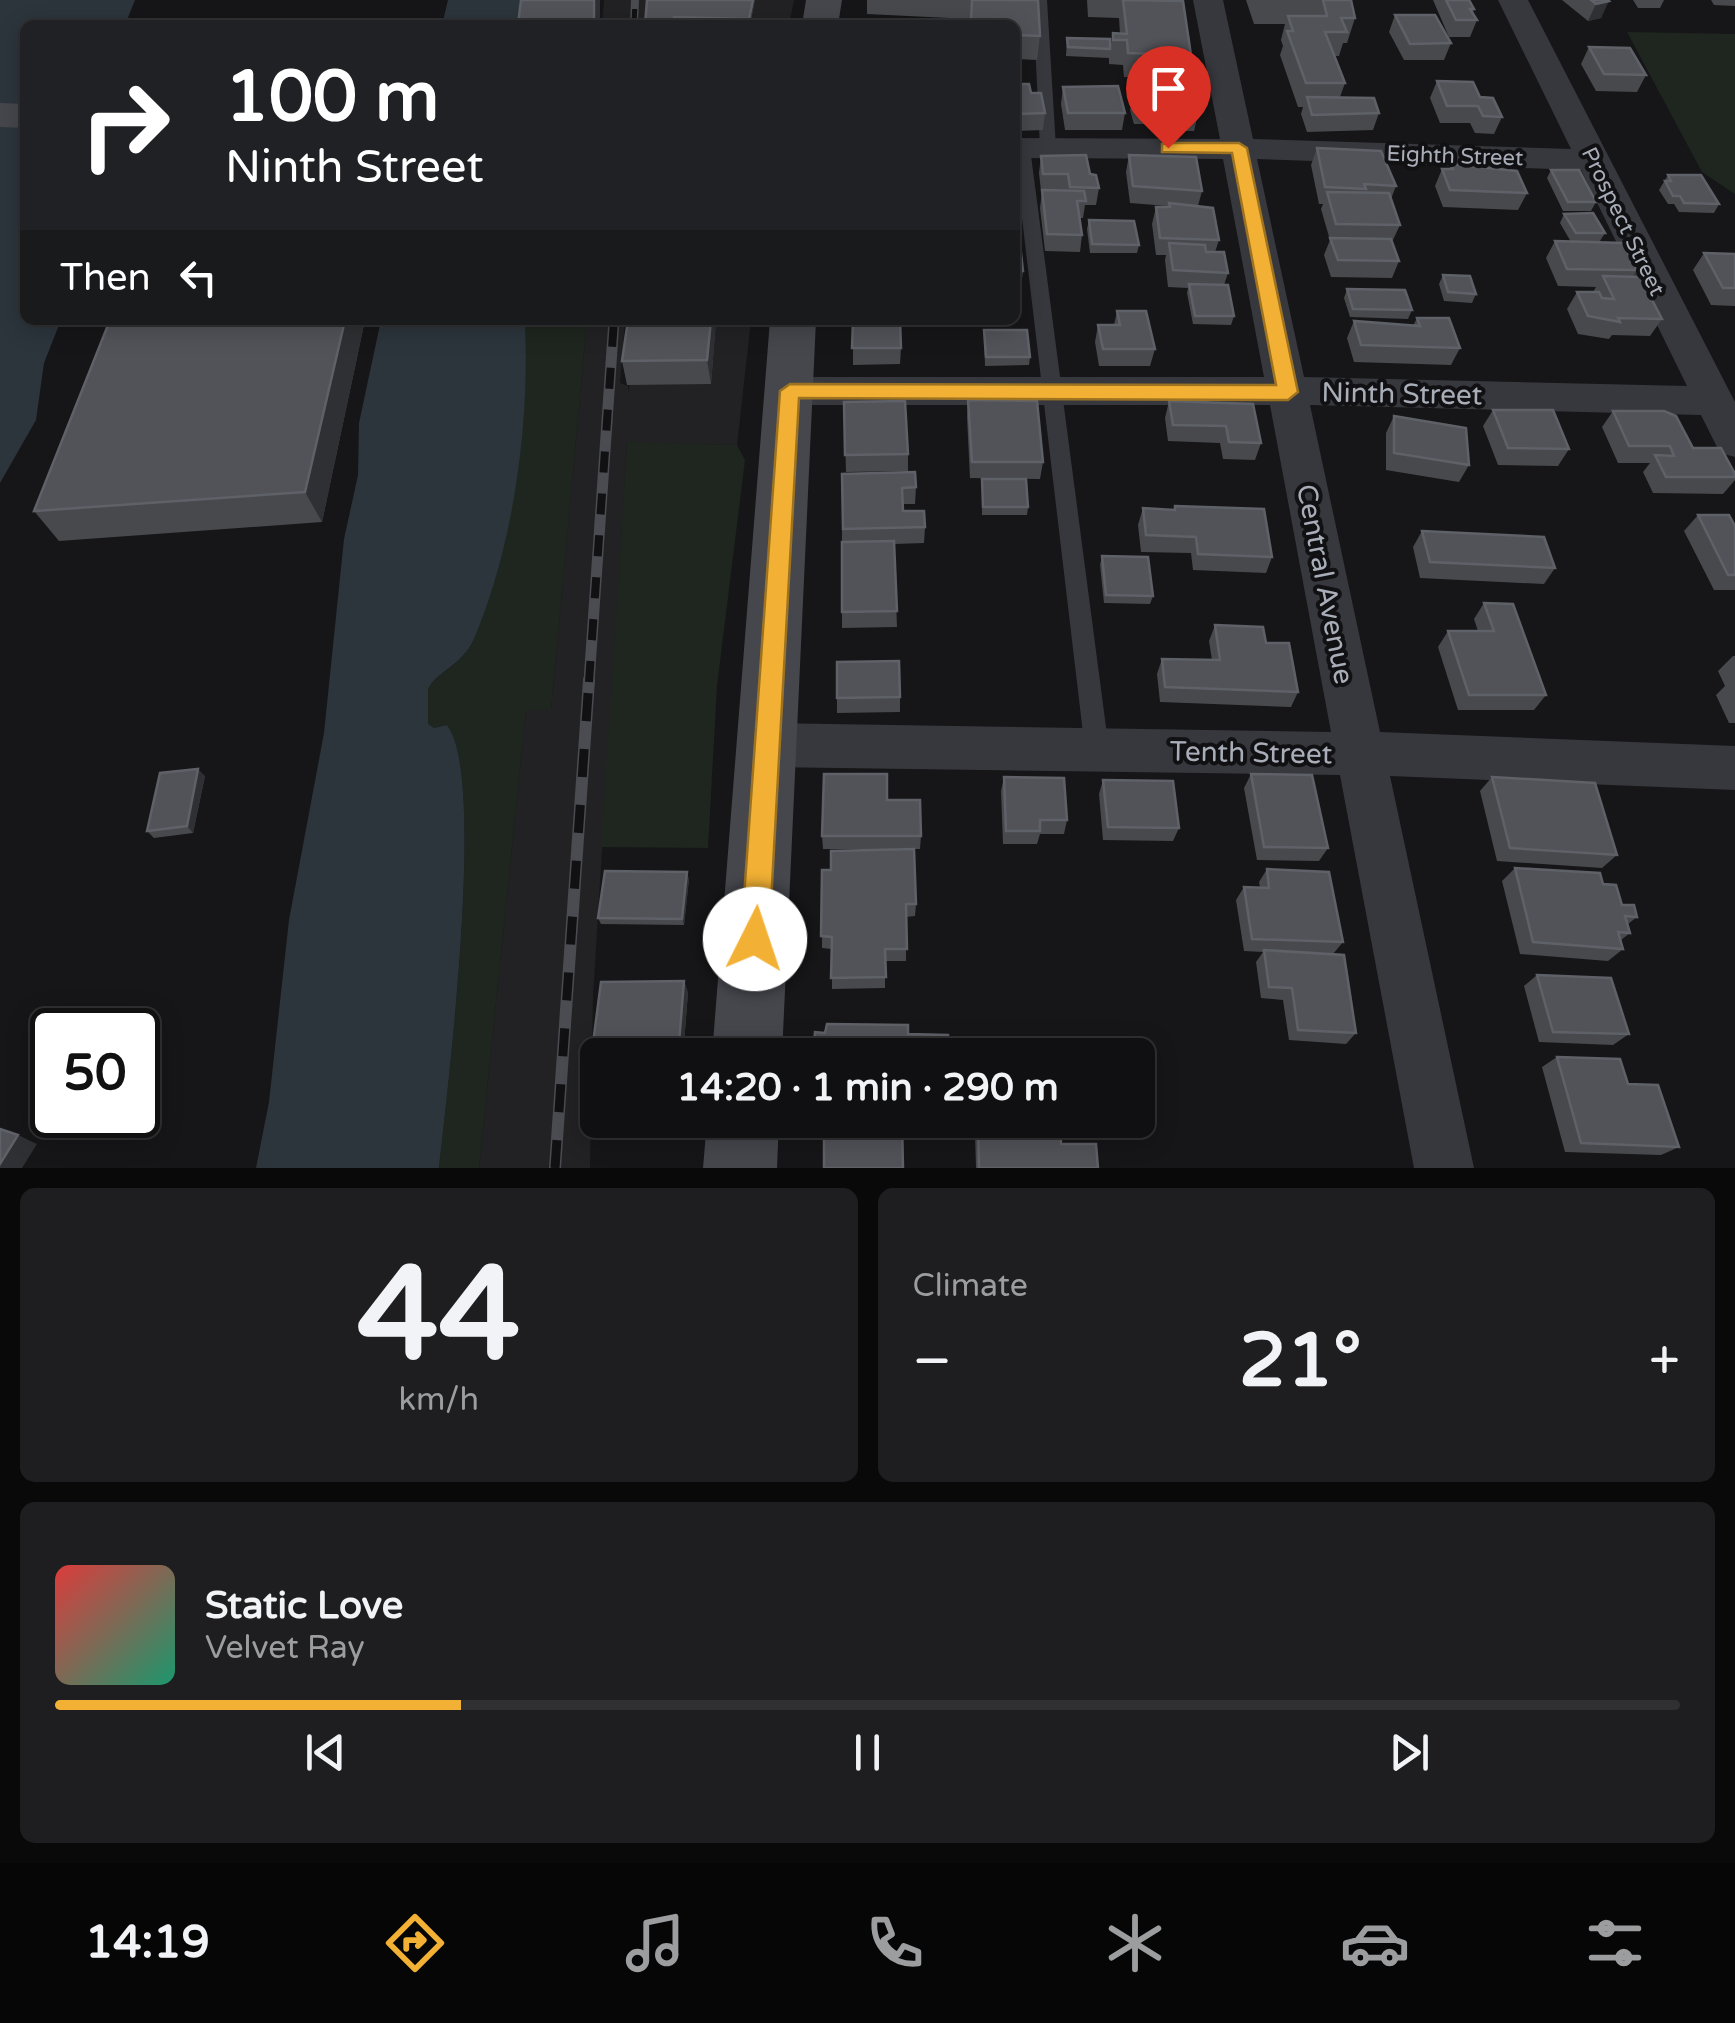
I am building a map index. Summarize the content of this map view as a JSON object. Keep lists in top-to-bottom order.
{
  "streets": {
    "street": [
      "Eighth Street",
      "Prospect Street",
      "Ninth Street",
      "Central Avenue",
      "Tenth Street"
    ]
  },
  "crossings": [
    ["Eighth Street", "Prospect Street"],
    ["Eighth Street", "Central Avenue"],
    ["Prospect Street", "Ninth Street"],
    ["Ninth Street", "Central Avenue"],
    ["Central Avenue", "Tenth Street"]
  ],
  "page": {
    "turn": ["100 m", "Ninth Street"],
    "then": "Then",
    "limit": "50",
    "trip": "14:20 · 1 min · 290 m",
    "tile": [
      ["44", "km/h"],
      "Climate"
    ],
    "heat": ["−", "21°", "+"],
    "song": ["Static Love", "Velvet Ray"],
    "tabs": "14:19"
  }
}
